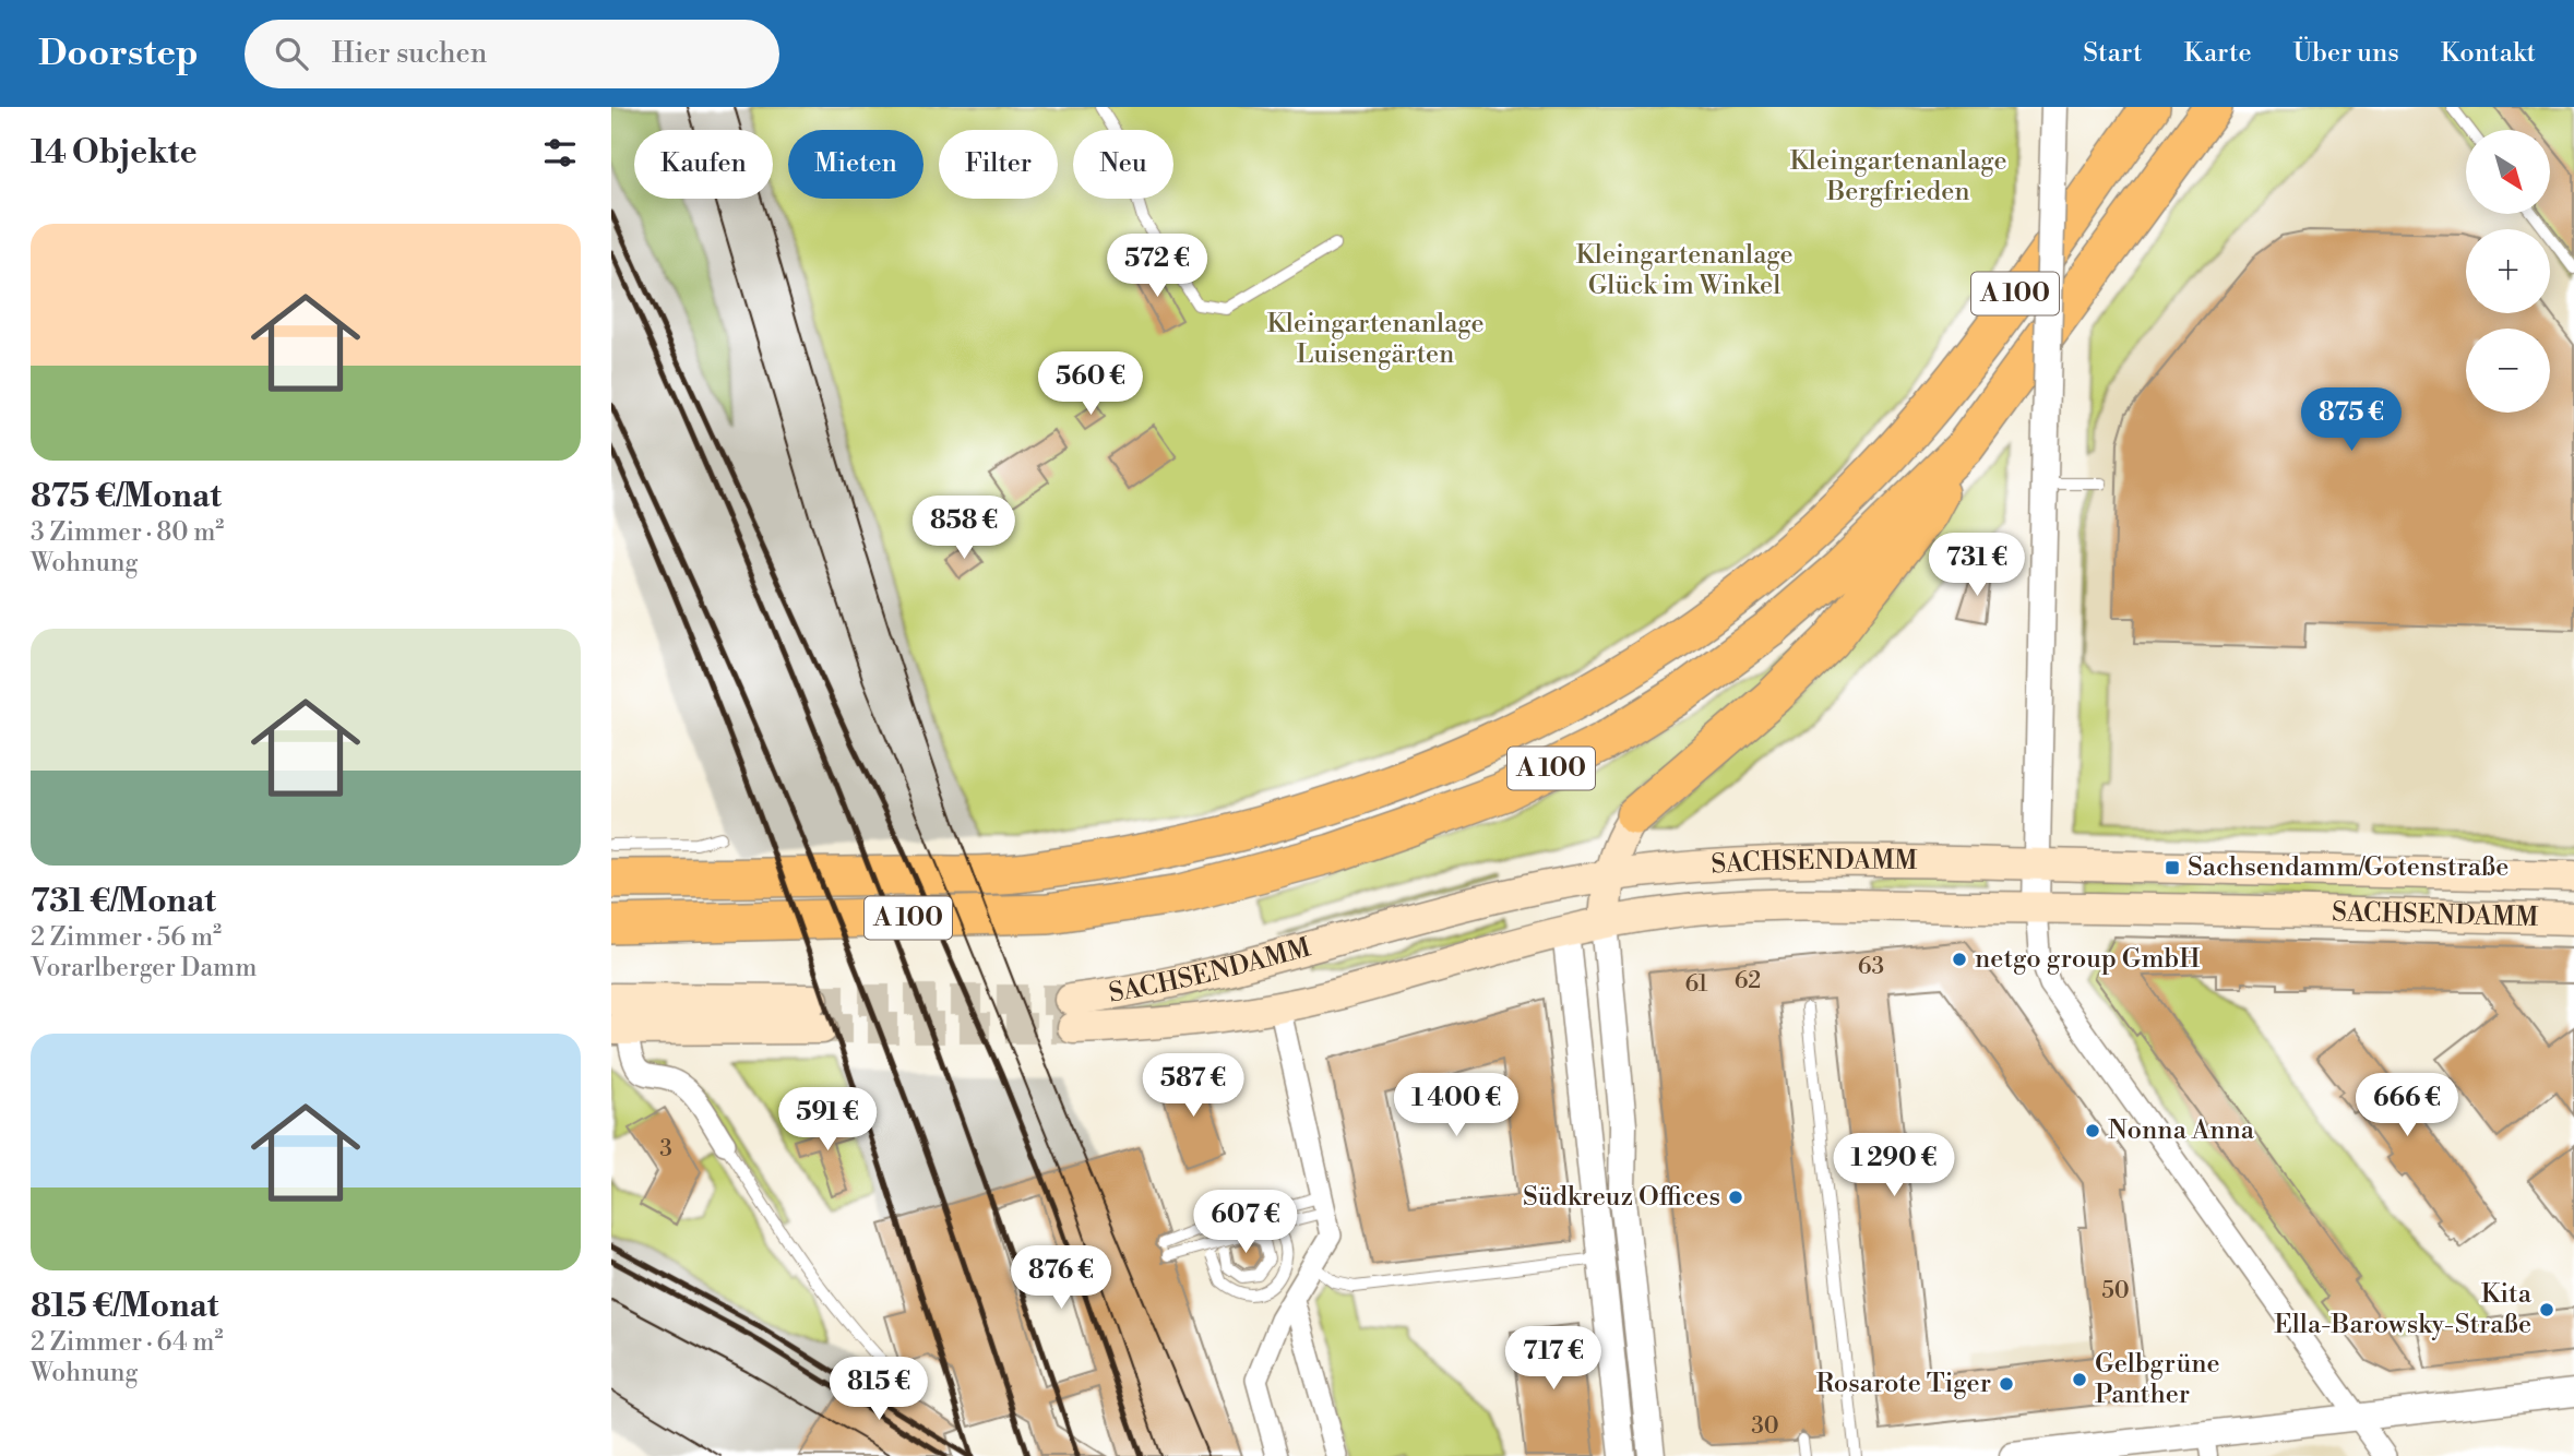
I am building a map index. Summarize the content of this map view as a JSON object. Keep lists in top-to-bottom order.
{
  "streets": {
    "highway": ["A 100"],
    "main road": ["SACHSENDAMM"]
  },
  "parks": ["Kleingartenanlage Bergfrieden", "Kleingartenanlage Glück im Winkel", "Kleingartenanlage Luisengärten"],
  "places": {
    "transit": ["Sachsendamm/Gotenstraße"],
    "other": [
      "netgo group GmbH",
      "Nonna Anna",
      "Südkreuz Offices",
      "Kita Ella-Barowsky-Straße",
      "Gelbgrüne Panther",
      "Rosarote Tiger"
    ]
  },
  "house_numbers": [
    "63",
    "62",
    "61",
    "3",
    "50",
    "30"
  ],
  "north": "bottom right",
  "page": {
    "header": "Doorstep",
    "search": "Hier suchen",
    "nav": [
      "Start",
      "Karte",
      "Über uns",
      "Kontakt"
    ],
    "heading": "14 Objekte",
    "map_buttons": ["+", "−"],
    "chip": [
      "Kaufen",
      "Mieten",
      "Filter",
      "Neu"
    ],
    "list": [
      {
        "name": "875 €/Monat",
        "note": "3 Zimmer · 80 m² · Wohnung"
      },
      {
        "name": "731 €/Monat",
        "note": "2 Zimmer · 56 m² · Vorarlberger Damm"
      },
      {
        "name": "815 €/Monat",
        "note": "2 Zimmer · 64 m² · Wohnung"
      }
    ],
    "price": [
      "572 €",
      "560 €",
      "875 €",
      "858 €",
      "731 €",
      "587 €",
      "1 400 €",
      "666 €",
      "591 €",
      "1 290 €",
      "607 €",
      "876 €",
      "717 €",
      "815 €"
    ]
  }
}
